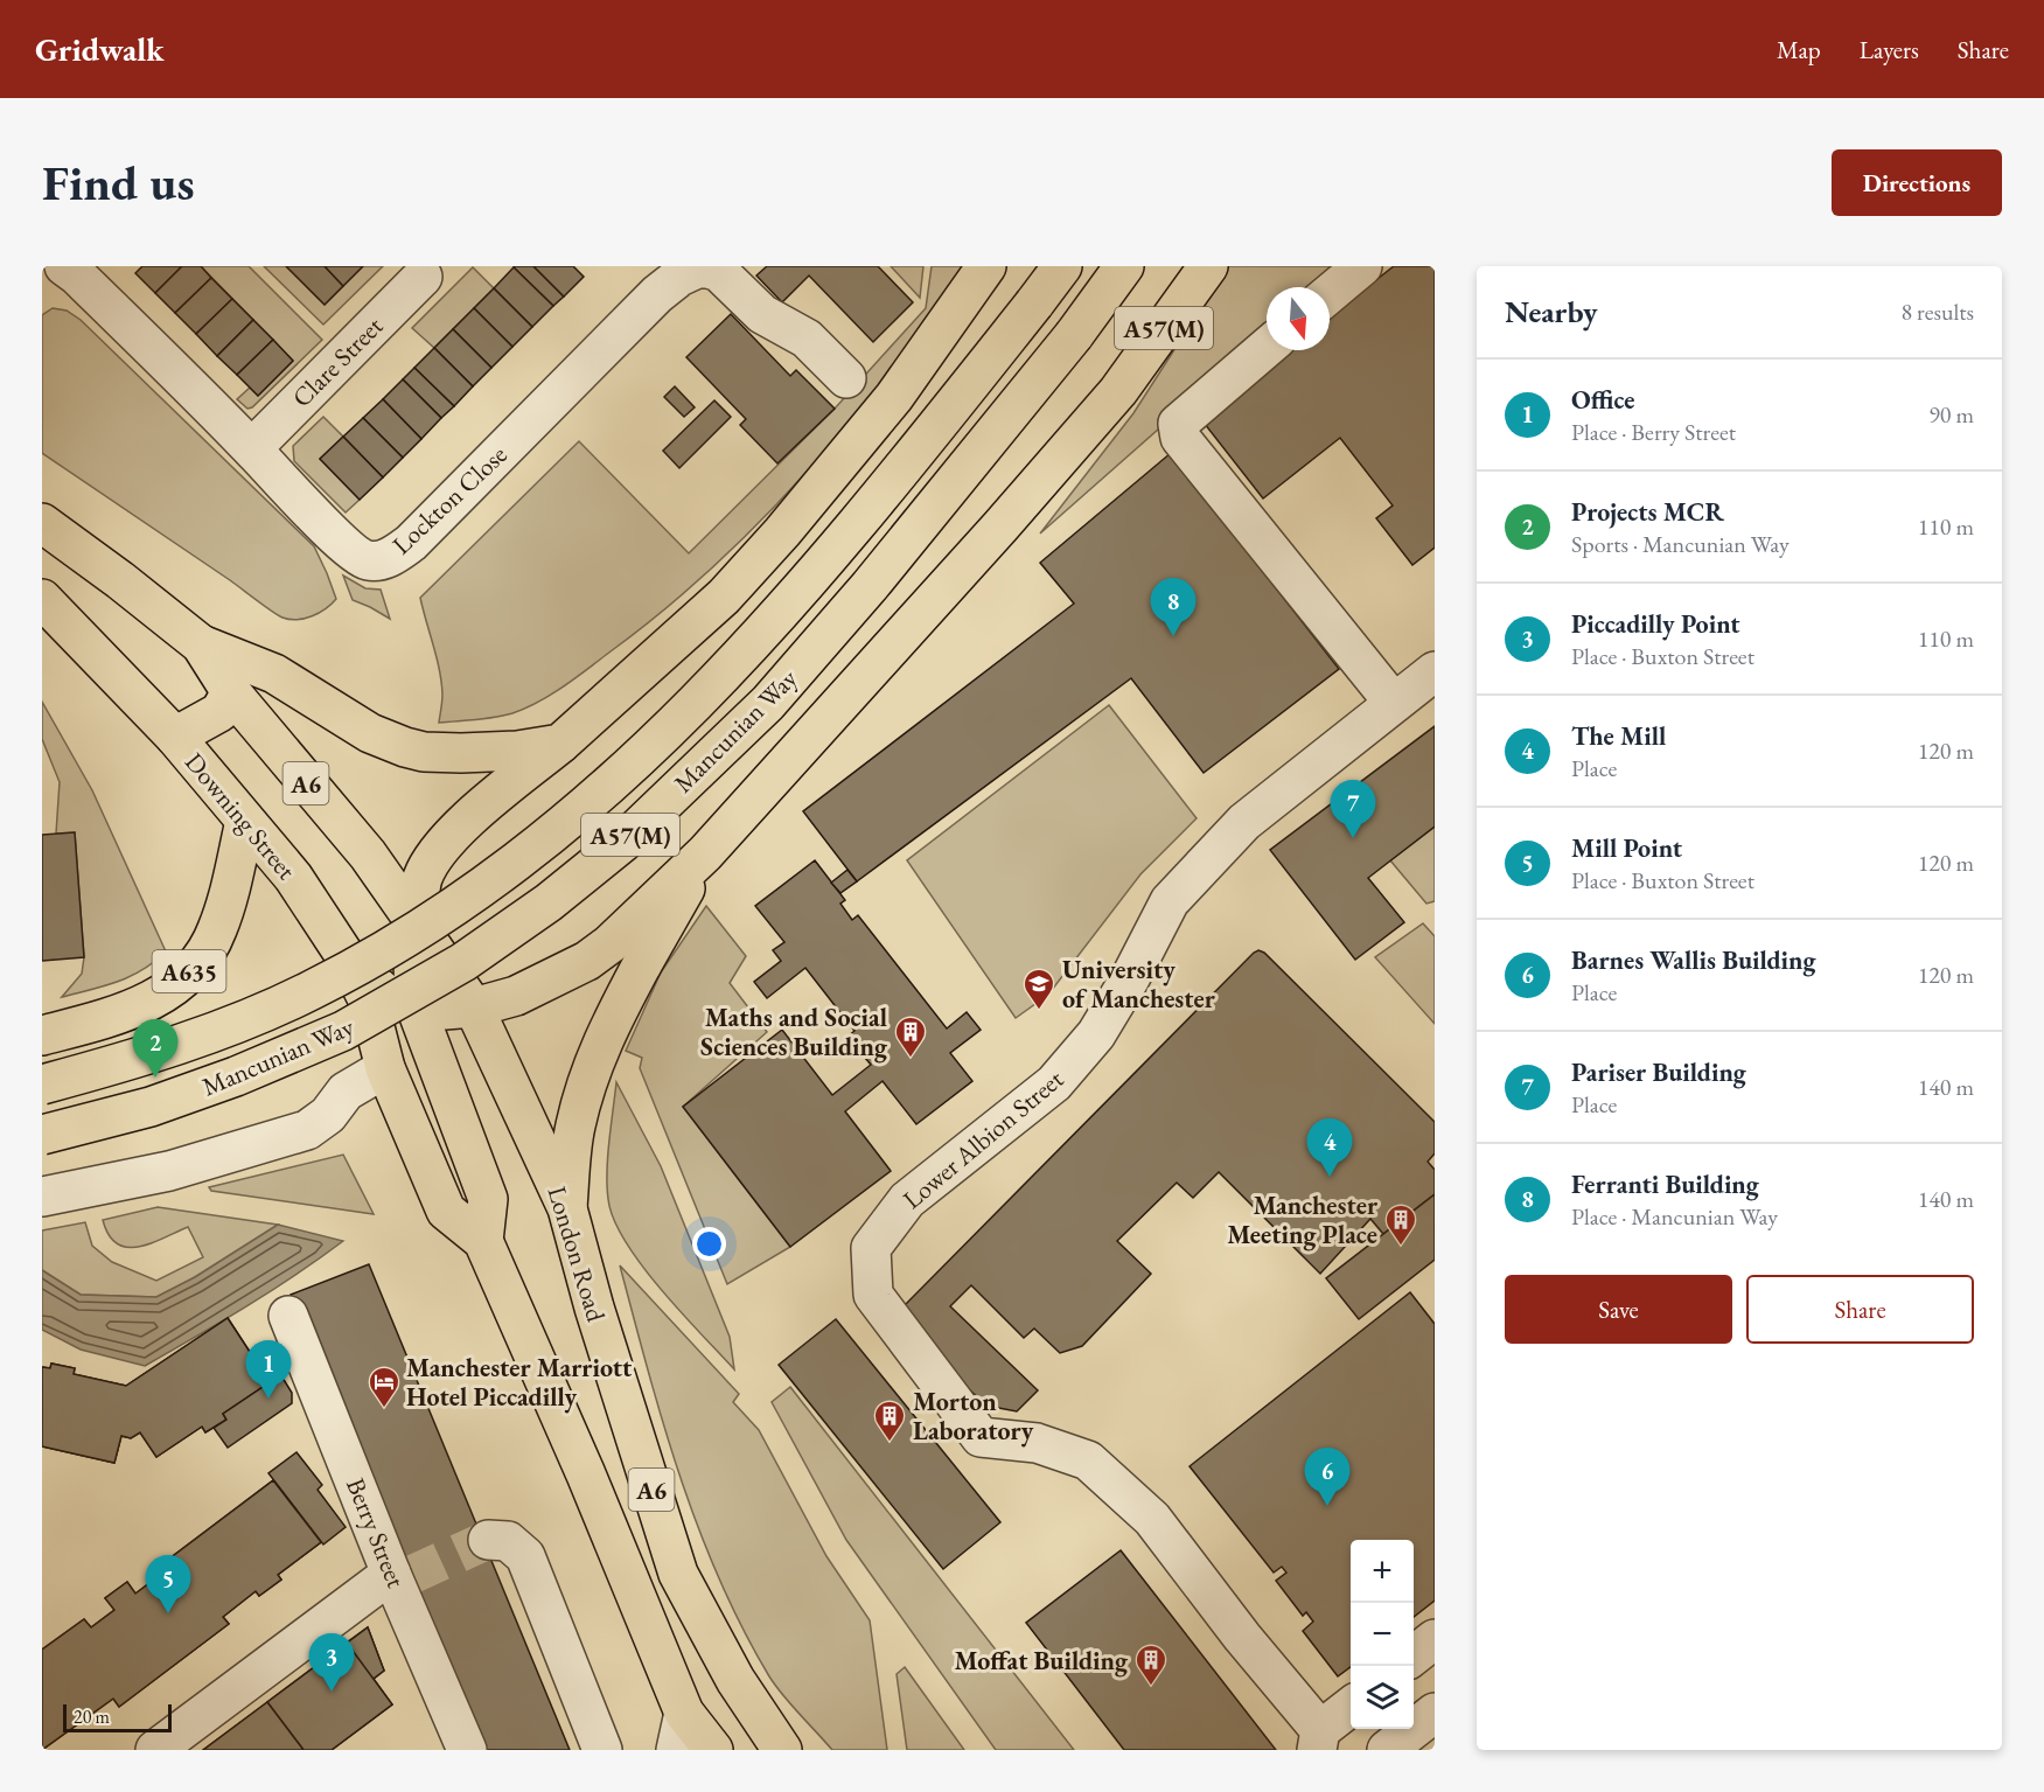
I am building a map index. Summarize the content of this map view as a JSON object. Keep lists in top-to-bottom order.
{
  "streets": {
    "main road": [
      "A57(M)",
      "Mancunian Way",
      "A6",
      "Downing Street",
      "A635",
      "London Road"
    ],
    "street": [
      "Clare Street",
      "Lockton Close",
      "Lower Albion Street",
      "Berry Street"
    ]
  },
  "crossings": [
    ["A57(M)", "Downing Street"],
    ["A57(M)", "London Road"],
    ["Clare Street", "Lockton Close"],
    ["A6", "Downing Street"],
    ["A6", "London Road"],
    ["Downing Street", "A635"]
  ],
  "places": {
    "school or university": ["University of Manchester"],
    "building": [
      "Maths and Social Sciences Building",
      "Manchester Meeting Place",
      "Morton Laboratory",
      "Moffat Building"
    ],
    "hotel": ["Manchester Marriott Hotel Piccadilly"]
  },
  "scale_bar": "20 m",
  "north": "bottom",
  "page": {
    "header": "Gridwalk",
    "nav": ["Map", "Layers", "Share"],
    "buttons": [
      "Directions",
      ["Save", "Share"]
    ],
    "title": "Find us",
    "heading": ["Nearby", "8 results"],
    "list": [
      {
        "mark": "1",
        "name": "Office",
        "note": "Place · Berry Street",
        "value": "90 m"
      },
      {
        "mark": "2",
        "name": "Projects MCR",
        "note": "Sports · Mancunian Way",
        "value": "110 m"
      },
      {
        "mark": "3",
        "name": "Piccadilly Point",
        "note": "Place · Buxton Street",
        "value": "110 m"
      },
      {
        "mark": "4",
        "name": "The Mill",
        "note": "Place",
        "value": "120 m"
      },
      {
        "mark": "5",
        "name": "Mill Point",
        "note": "Place · Buxton Street",
        "value": "120 m"
      },
      {
        "mark": "6",
        "name": "Barnes Wallis Building",
        "note": "Place",
        "value": "120 m"
      },
      {
        "mark": "7",
        "name": "Pariser Building",
        "note": "Place",
        "value": "140 m"
      },
      {
        "mark": "8",
        "name": "Ferranti Building",
        "note": "Place · Mancunian Way",
        "value": "140 m"
      }
    ],
    "pins": [
      "8",
      "7",
      "2",
      "4",
      "1",
      "6",
      "5",
      "3"
    ],
    "map_buttons": ["+", "−"],
    "scale": "20 m"
  }
}
